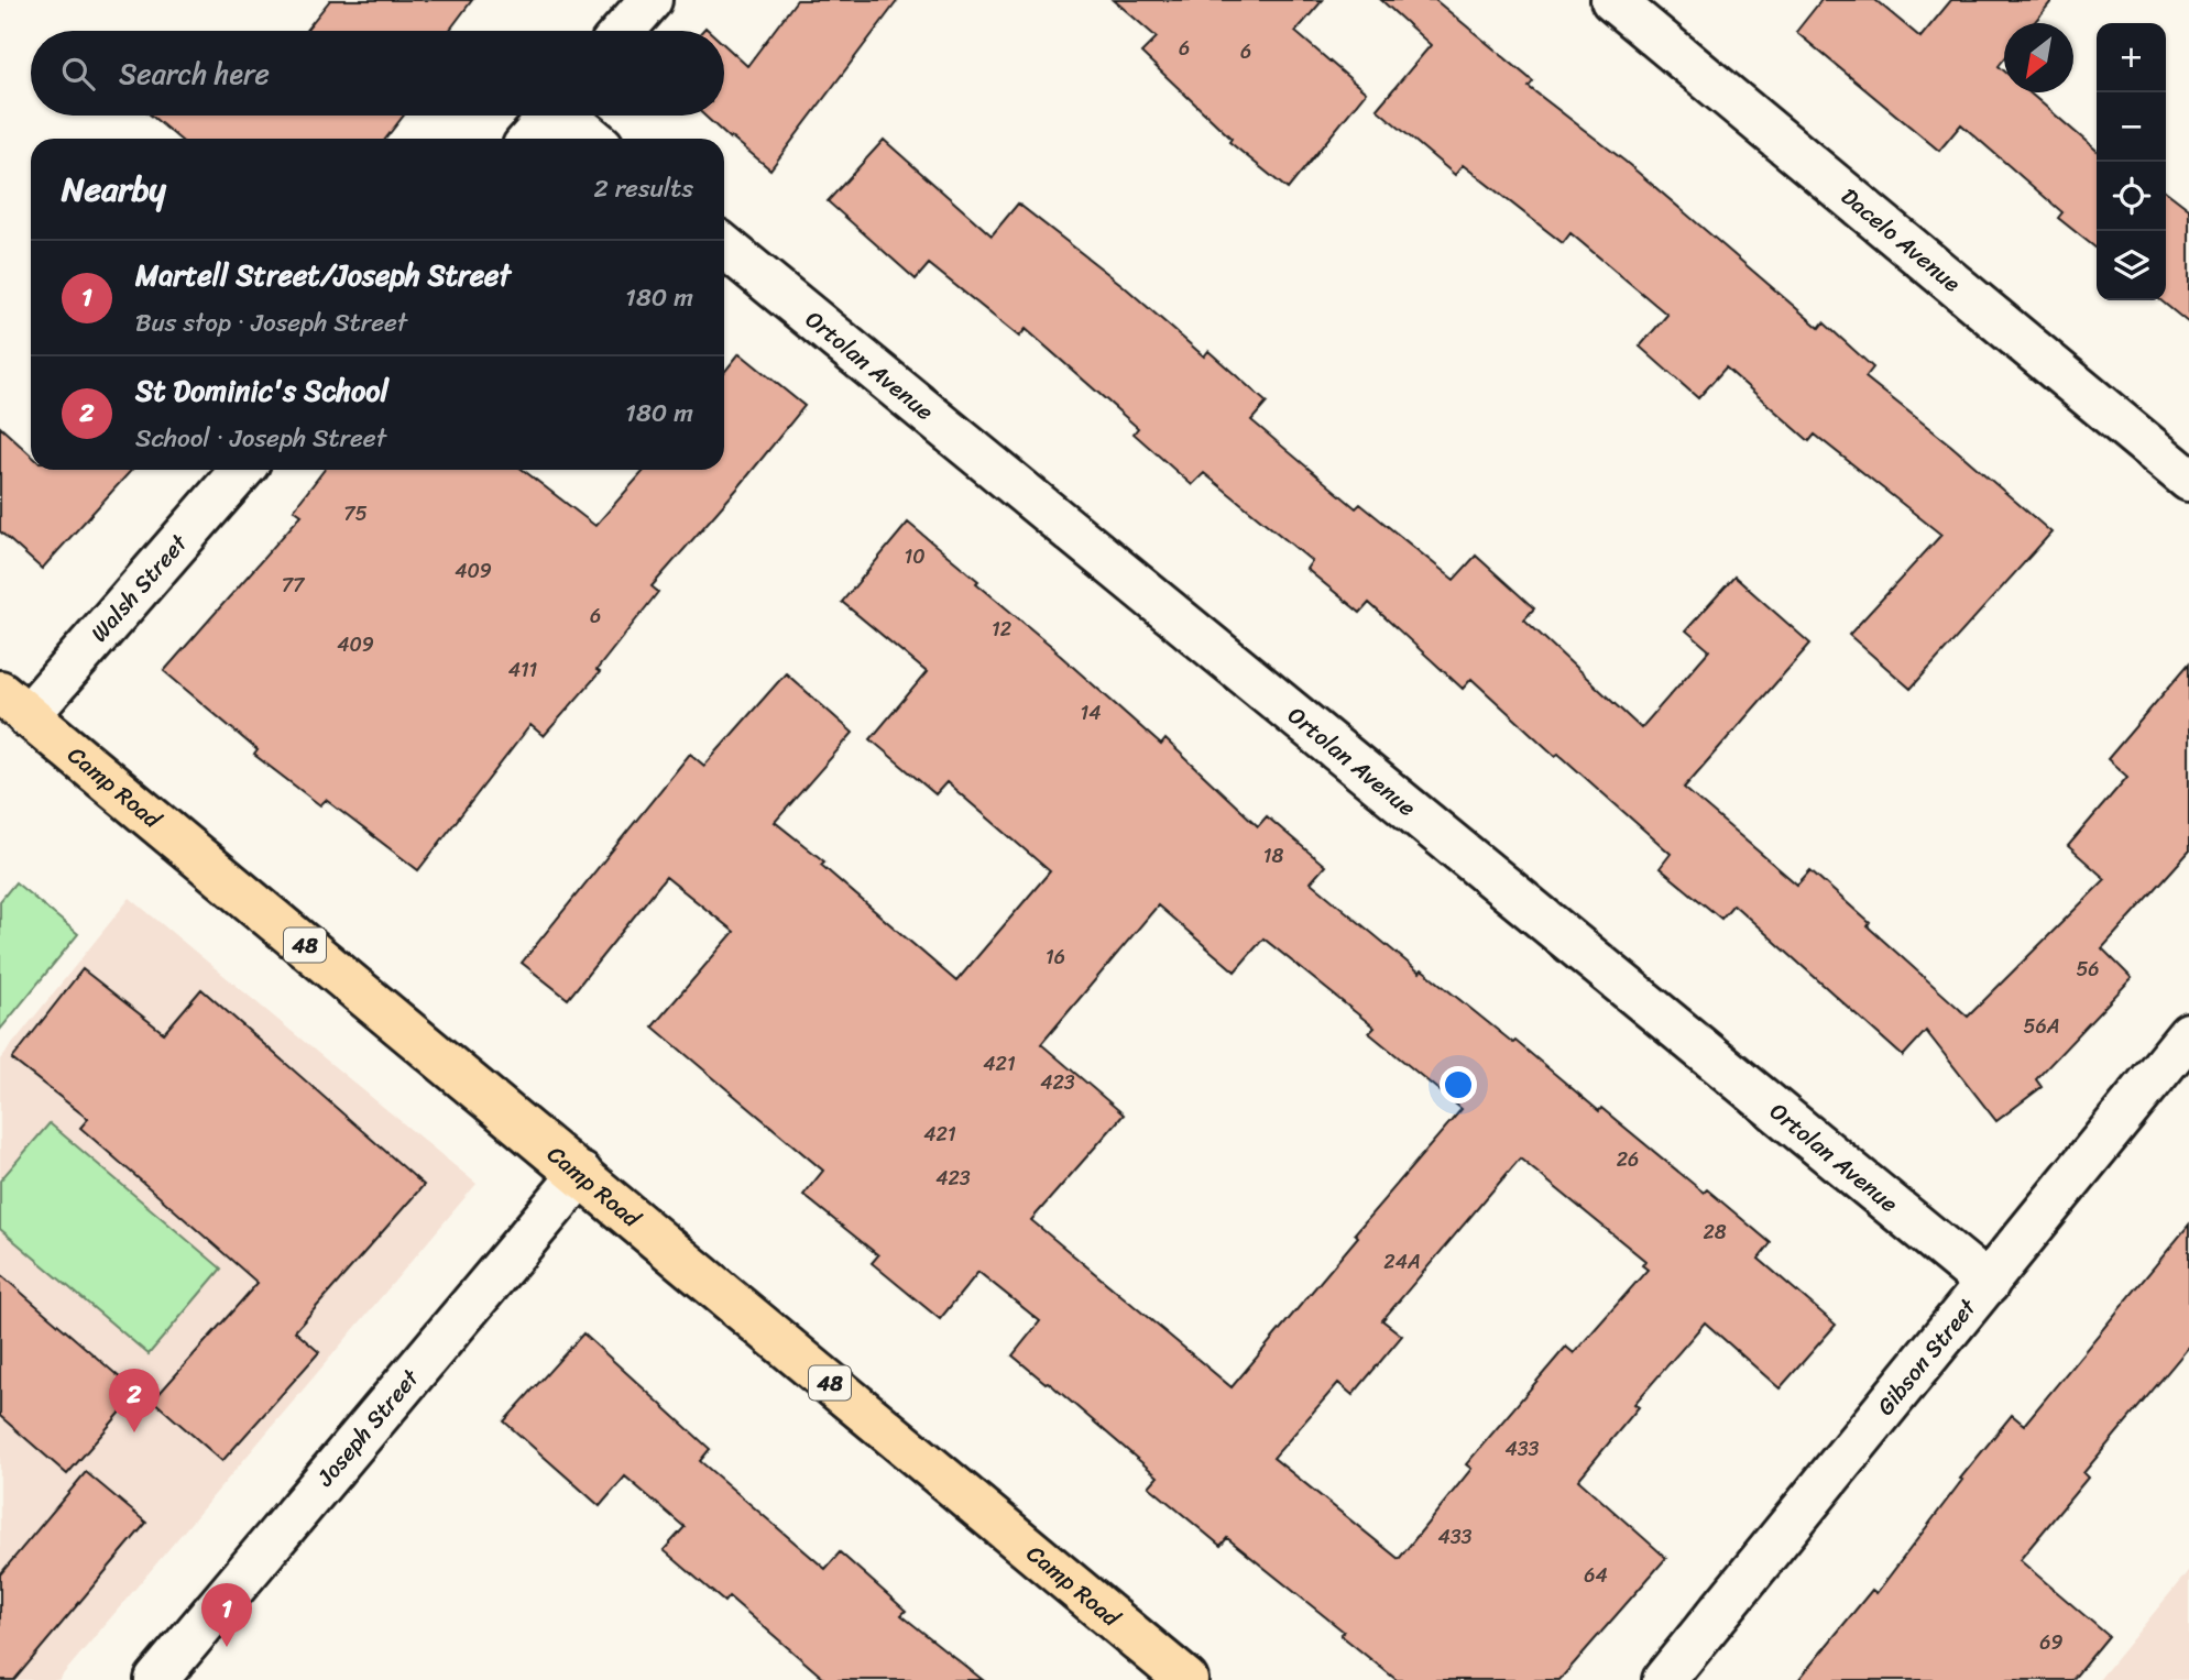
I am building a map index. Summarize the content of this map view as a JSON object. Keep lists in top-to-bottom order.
{
  "streets": {
    "main road": ["Camp Road", "48"],
    "street": [
      "Dacelo Avenue",
      "Ortolan Avenue",
      "Walsh Street",
      "Gibson Street",
      "Joseph Street"
    ]
  },
  "crossings": [
    ["Ortolan Avenue", "Gibson Street"],
    ["Walsh Street", "Camp Road"],
    ["Camp Road", "Joseph Street"]
  ],
  "house_numbers": [
    "6",
    "6",
    "75",
    "10",
    "409",
    "77",
    "6",
    "12",
    "409",
    "411",
    "14",
    "18",
    "16",
    "56",
    "56A",
    "421",
    "423",
    "421",
    "26",
    "423",
    "28",
    "24A",
    "433",
    "433",
    "64",
    "69"
  ],
  "north": "bottom left",
  "page": {
    "map_buttons": ["+", "−"],
    "search": "Search here",
    "heading": ["Nearby", "2 results"],
    "list": [
      {
        "mark": "1",
        "name": "Martell Street/Joseph Street",
        "note": "Bus stop · Joseph Street",
        "value": "180 m"
      },
      {
        "mark": "2",
        "name": "St Dominic's School",
        "note": "School · Joseph Street",
        "value": "180 m"
      }
    ],
    "pins": ["2", "1"]
  }
}
